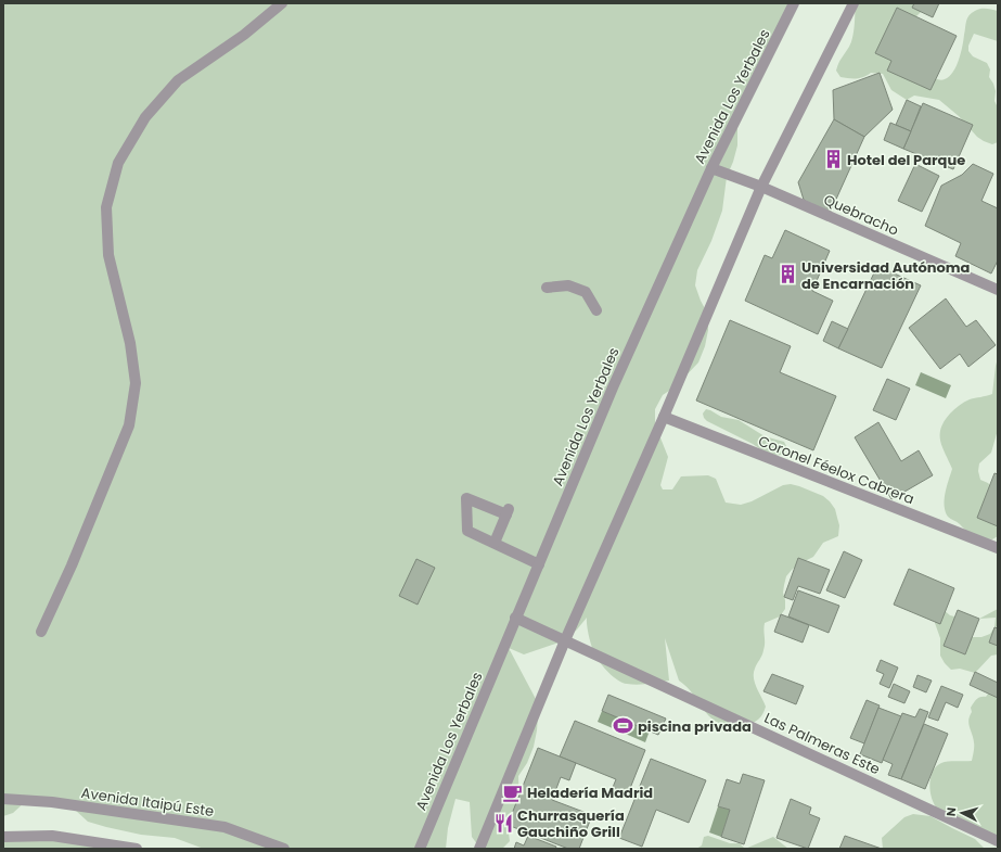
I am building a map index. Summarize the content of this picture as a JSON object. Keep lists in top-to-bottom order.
{
  "streets": {
    "street": [
      "Avenida Los Yerbales",
      "Quebracho",
      "Coronel Féelox Cabrera",
      "Las Palmeras Este",
      "Avenida Itaipú Este"
    ]
  },
  "crossings": [
    ["Avenida Los Yerbales", "Quebracho"],
    ["Avenida Los Yerbales", "Las Palmeras Este"]
  ],
  "places": {
    "building": ["Hotel del Parque", "Universidad Autónoma de Encarnación"],
    "sports": ["piscina privada"],
    "cafe": ["Heladería Madrid"],
    "restaurant": ["Churrasquería Gauchiño Grill"]
  },
  "north": "left"
}
